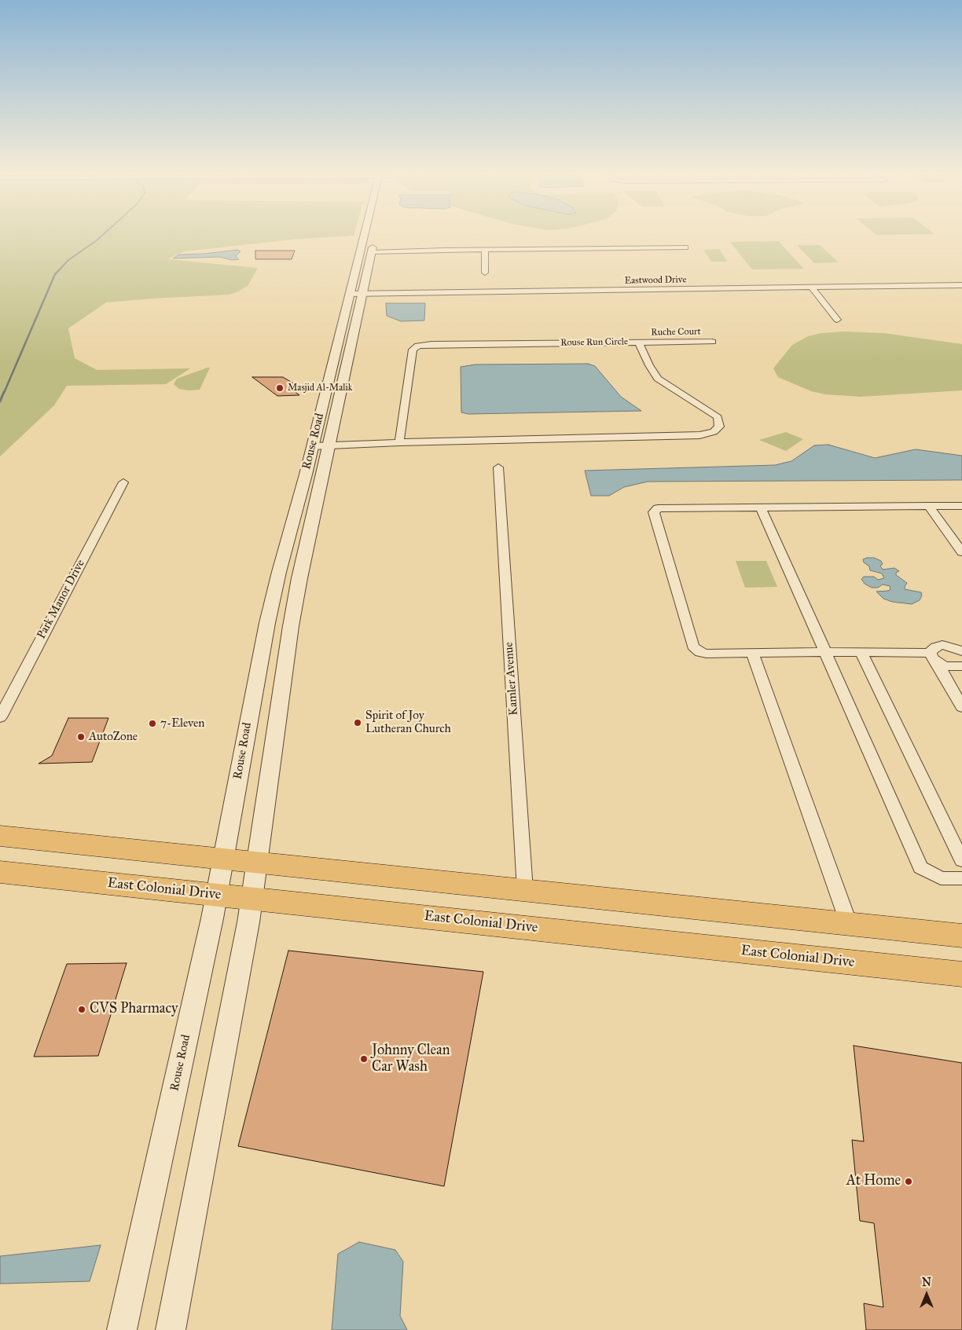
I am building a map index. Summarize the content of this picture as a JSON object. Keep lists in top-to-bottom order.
{
  "streets": {
    "highway": ["East Colonial Drive"],
    "street": [
      "Eastwood Drive",
      "Ruche Court",
      "Rouse Run Circle",
      "Rouse Road",
      "Park Manor Drive",
      "Kamler Avenue"
    ]
  },
  "crossings": [
    ["Eastwood Drive", "Rouse Road"],
    ["Ruche Court", "Rouse Run Circle"],
    ["Rouse Run Circle", "Rouse Road"],
    ["Rouse Road", "East Colonial Drive"]
  ],
  "places": [
    "Masjid Al-Malik",
    "Spirit of Joy Lutheran Church",
    "7-Eleven",
    "AutoZone",
    "CVS Pharmacy",
    "Johnny Clean Car Wash",
    "At Home"
  ],
  "north": "top"
}
